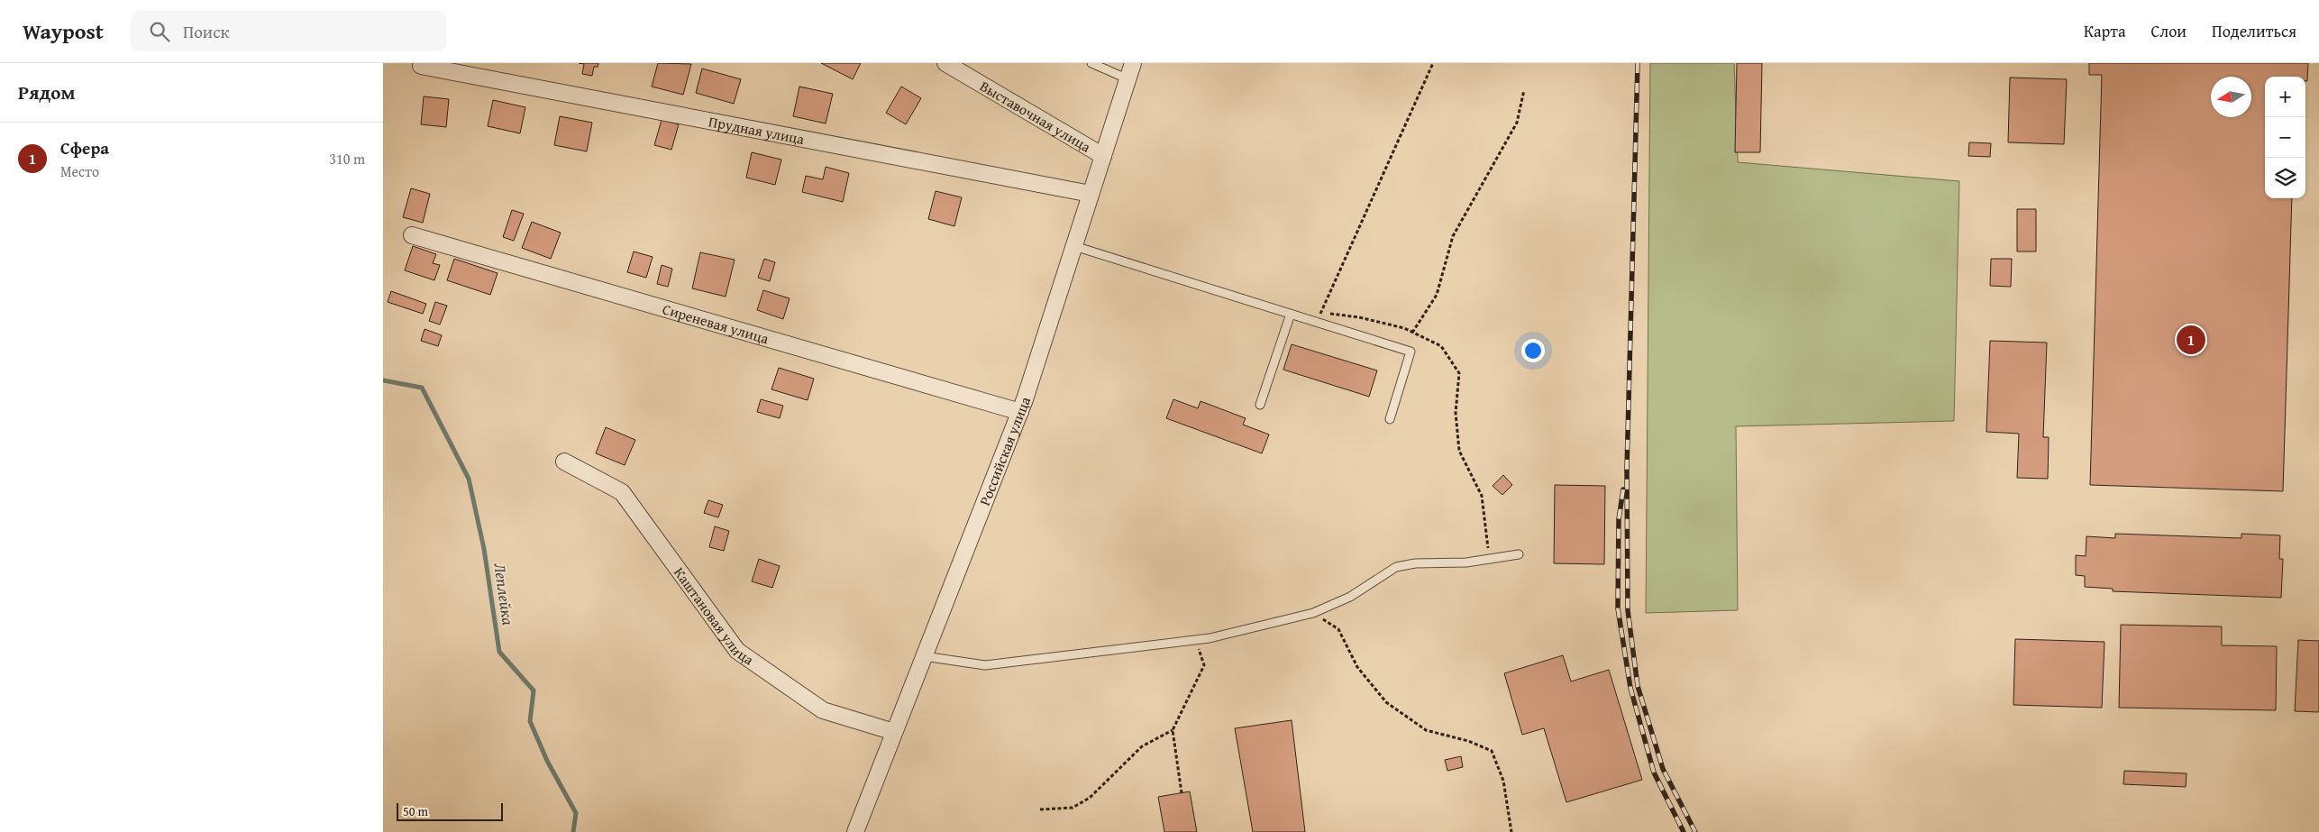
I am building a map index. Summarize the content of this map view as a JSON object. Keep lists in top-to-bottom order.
{
  "streets": {
    "street": [
      "Выставочная улица",
      "Прудная улица",
      "Сиреневая улица",
      "Российская улица",
      "Каштановая улица"
    ]
  },
  "crossings": [
    ["Выставочная улица", "Российская улица"],
    ["Прудная улица", "Российская улица"],
    ["Сиреневая улица", "Российская улица"],
    ["Российская улица", "Каштановая улица"]
  ],
  "water": ["Леплейка"],
  "scale_bar": "50 m",
  "north": "left",
  "page": {
    "header": "Waypost",
    "search": "Поиск",
    "nav": ["Карта", "Слои", "Поделиться"],
    "heading": "Рядом",
    "map_buttons": ["+", "−"],
    "list": [
      {
        "mark": "1",
        "name": "Сфера",
        "note": "Место",
        "value": "310 m"
      }
    ],
    "pins": "1",
    "scale": "50 m"
  }
}
